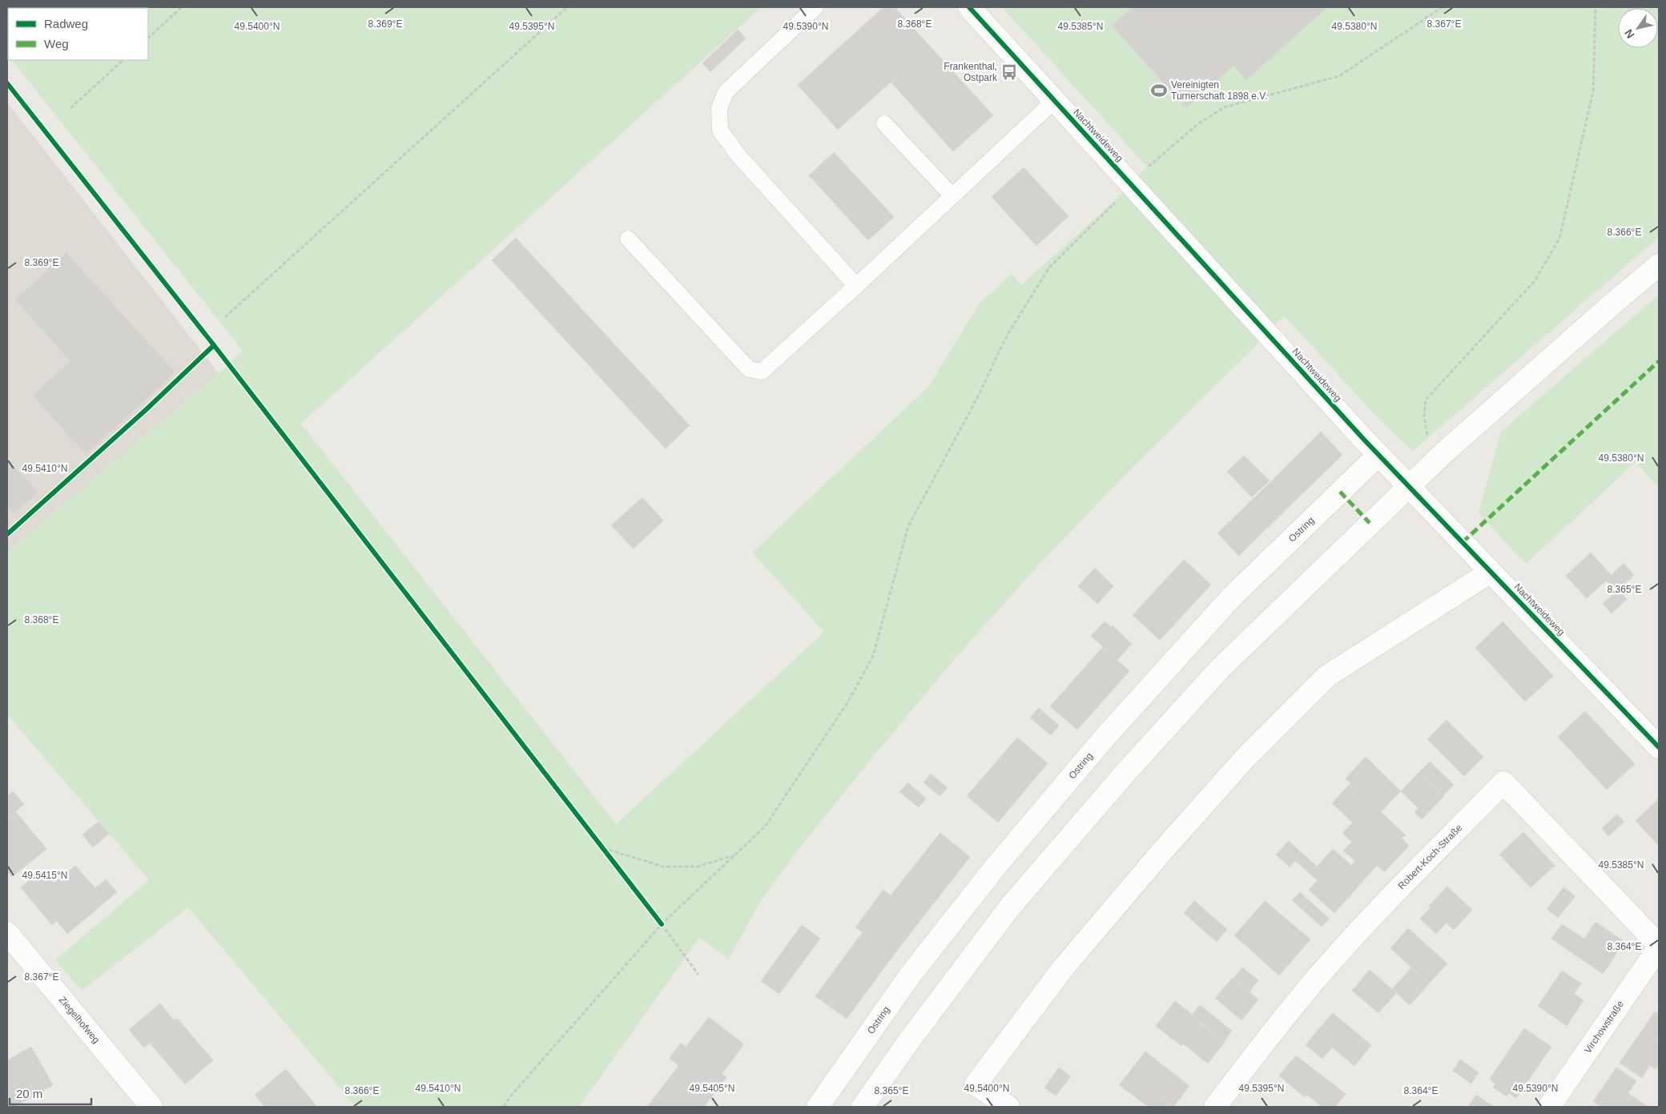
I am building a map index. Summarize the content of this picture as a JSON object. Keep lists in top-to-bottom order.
{
  "streets": {
    "street": [
      "Nachtweideweg",
      "Ostring",
      "Robert-Koch-Straße",
      "Ziegelhofweg",
      "Virchowstraße"
    ]
  },
  "crossings": [
    ["Nachtweideweg", "Ostring"],
    ["Robert-Koch-Straße", "Virchowstraße"]
  ],
  "places": {
    "bus stop": ["Frankenthal, Ostpark"],
    "sports": ["Vereinigten Turnerschaft 1898 e.V."]
  },
  "legend": ["Radweg", "Weg"],
  "scale_bar": "20 m",
  "north": "bottom left",
  "coordinates": [
    "8.369°E",
    "8.368°E",
    "8.367°E",
    "49.5400°N",
    "49.5395°N",
    "49.5390°N",
    "49.5385°N",
    "49.5380°N",
    "8.366°E",
    "49.5410°N",
    "8.365°E",
    "49.5415°N",
    "8.364°E",
    "49.5405°N"
  ]
}
